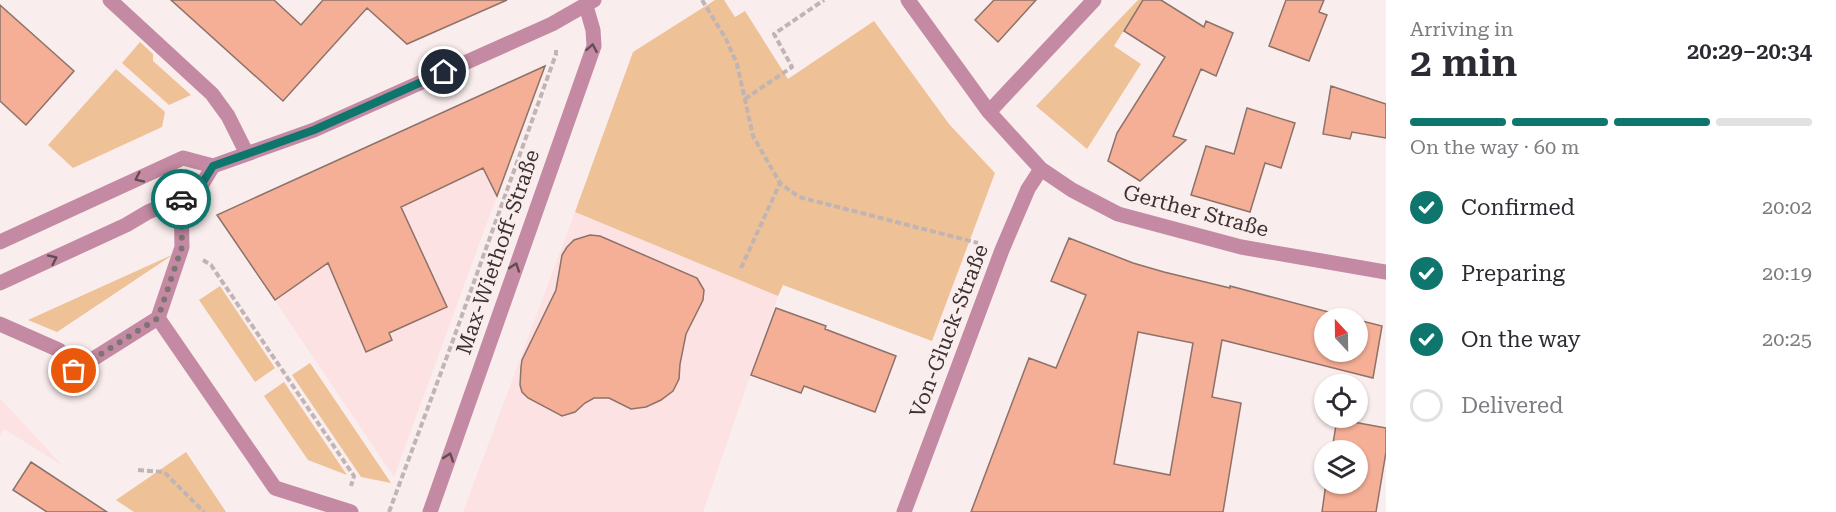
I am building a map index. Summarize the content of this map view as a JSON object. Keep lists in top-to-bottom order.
{
  "streets": {
    "street": ["Gerther Straße", "Max-Wiethoff-Straße", "Von-Gluck-Straße"]
  },
  "crossings": [
    ["Gerther Straße", "Von-Gluck-Straße"]
  ],
  "one_way": ["Max-Wiethoff-Straße"],
  "north": "top",
  "page": {
    "heading": ["2 min", "Arriving in", "20:29–20:34"],
    "bar": "On the way · 60 m",
    "list": [
      ["Confirmed", "20:02"],
      ["Preparing", "20:19"],
      ["On the way", "20:25"],
      "Delivered"
    ]
  }
}
